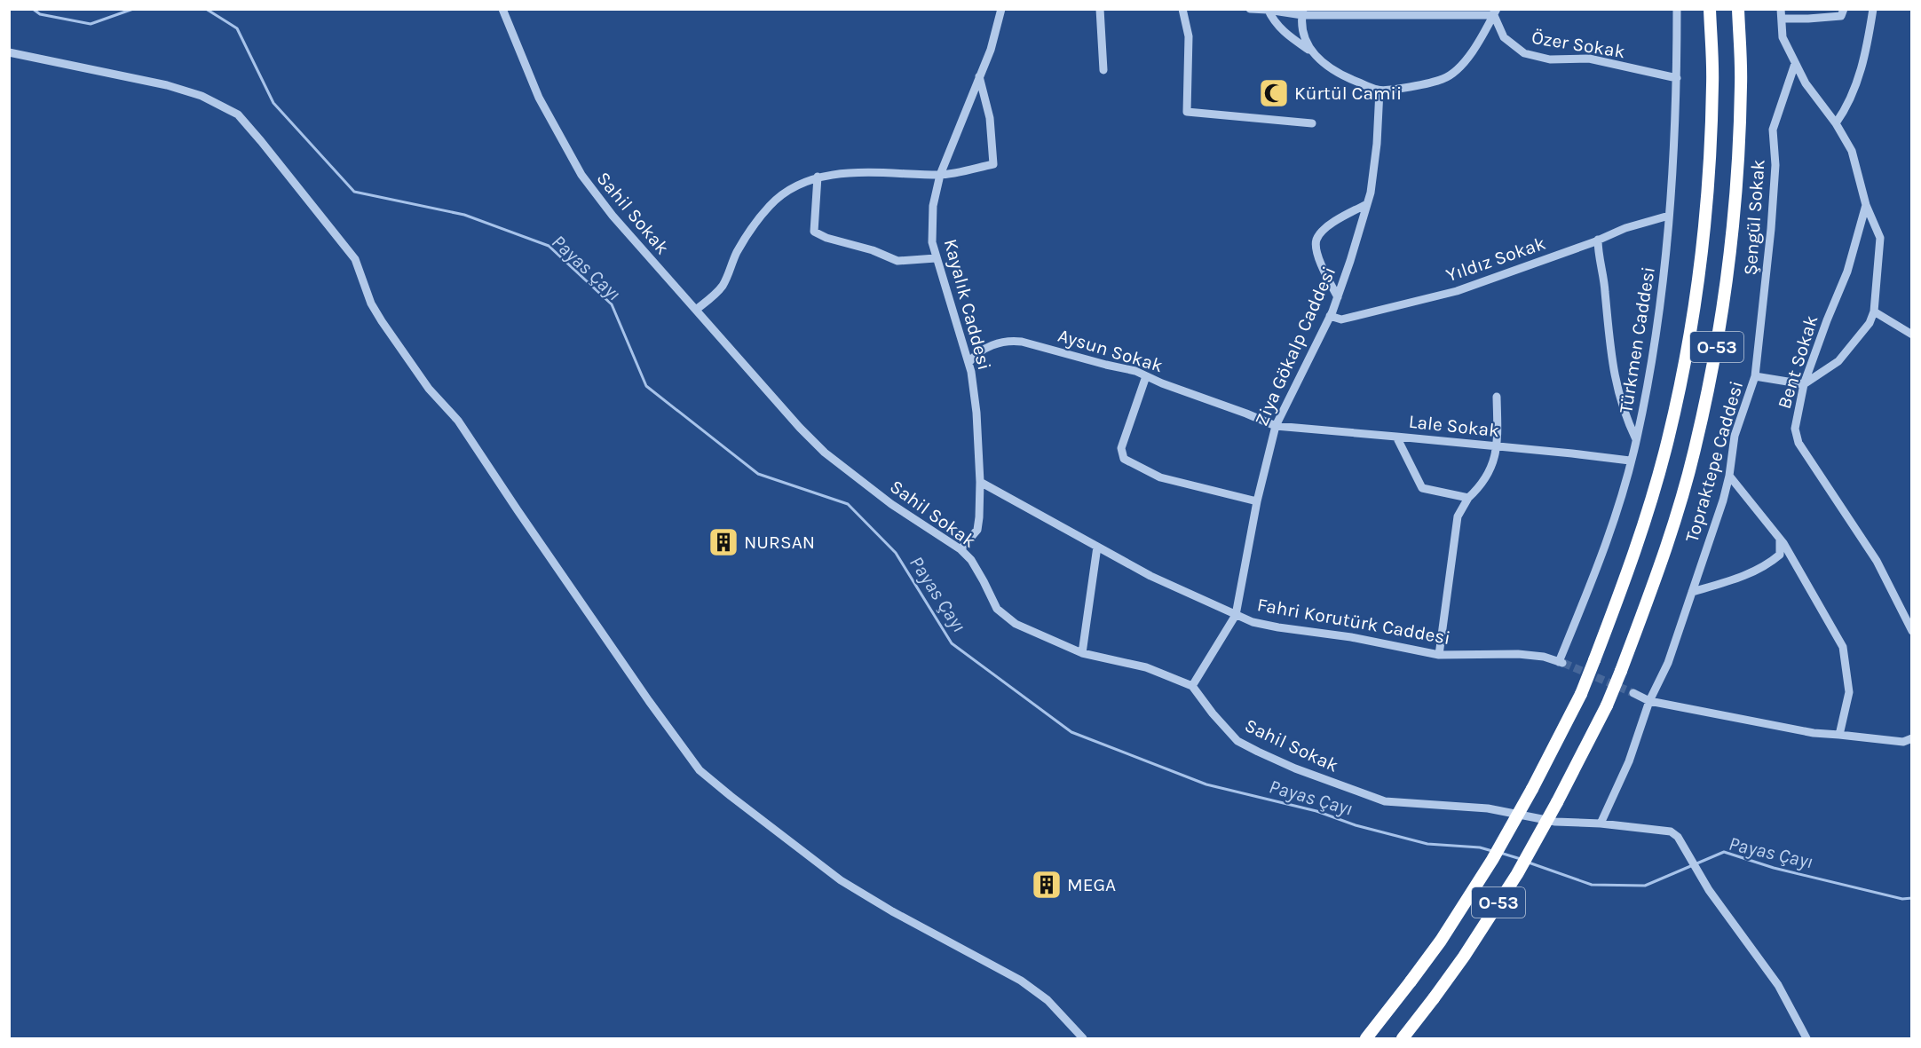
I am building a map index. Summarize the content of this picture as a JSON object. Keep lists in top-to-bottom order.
{
  "streets": {
    "highway": ["O-53"],
    "street": [
      "Özer Sokak",
      "Sahil Sokak",
      "Şengül Sokak",
      "Yıldız Sokak",
      "Kayalık Caddesi",
      "Türkmen Caddesi",
      "Ziya Gökalp Caddesi",
      "Aysun Sokak",
      "Bent Sokak",
      "Lale Sokak",
      "Topraktepe Caddesi",
      "Fahri Korutürk Caddesi"
    ]
  },
  "crossings": [
    ["Özer Sokak", "Türkmen Caddesi"],
    ["Sahil Sokak", "Kayalık Caddesi"],
    ["Sahil Sokak", "Topraktepe Caddesi"],
    ["Şengül Sokak", "Topraktepe Caddesi"],
    ["Yıldız Sokak", "Türkmen Caddesi"],
    ["Yıldız Sokak", "Ziya Gökalp Caddesi"],
    ["Kayalık Caddesi", "Aysun Sokak"],
    ["Kayalık Caddesi", "Fahri Korutürk Caddesi"],
    ["Türkmen Caddesi", "Lale Sokak"],
    ["Türkmen Caddesi", "Fahri Korutürk Caddesi"],
    ["Ziya Gökalp Caddesi", "Aysun Sokak"],
    ["Ziya Gökalp Caddesi", "Lale Sokak"],
    ["Ziya Gökalp Caddesi", "Fahri Korutürk Caddesi"],
    ["Aysun Sokak", "Lale Sokak"],
    ["Bent Sokak", "Topraktepe Caddesi"]
  ],
  "water": ["Payas Çayı"],
  "places": {
    "mosque": ["Kürtül Camii"],
    "building": ["NURSAN", "MEGA"]
  }
}
